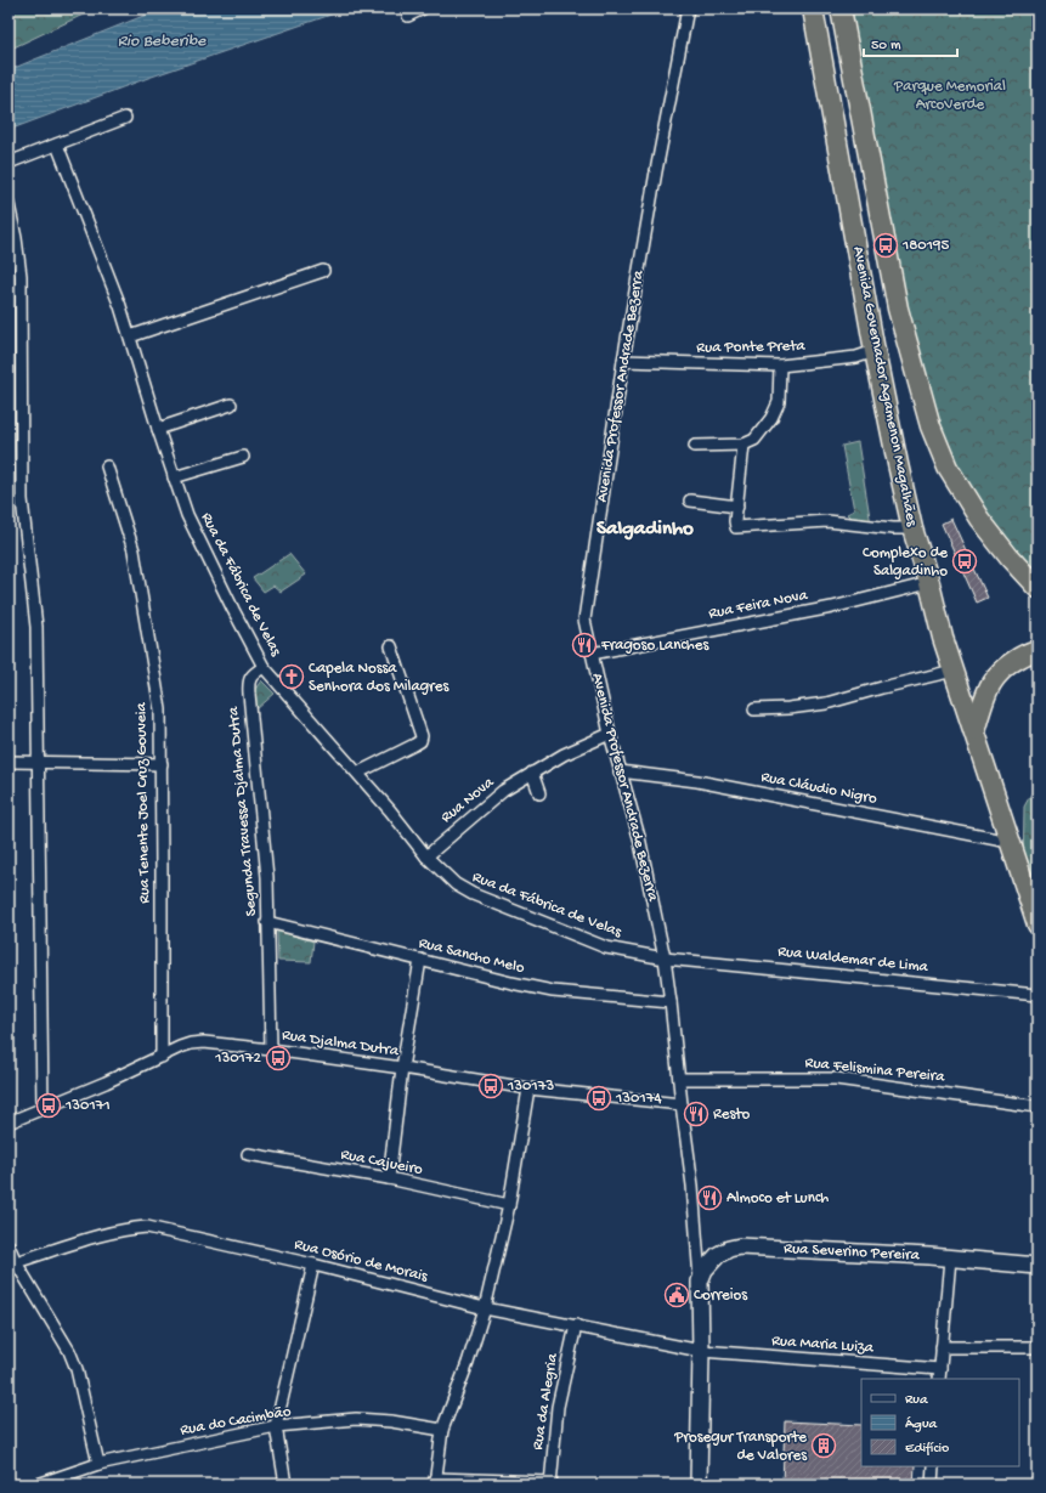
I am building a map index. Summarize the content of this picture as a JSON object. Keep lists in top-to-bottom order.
{
  "streets": {
    "highway": ["Avenida Governador Agamenon Magalhães"],
    "main road": ["Avenida Professor Andrade Bezerra", "Rua Severino Pereira"],
    "street": [
      "Rua Ponte Preta",
      "Rua da Fábrica de Velas",
      "Rua Feira Nova",
      "Rua Cláudio Nigro",
      "Rua Nova",
      "Rua Tenente Joel Cruz Gouveia",
      "Segunda Travessa Djalma Dutra",
      "Rua Sancho Melo",
      "Rua Waldemar de Lima",
      "Rua Djalma Dutra",
      "Rua Felismina Pereira",
      "Rua Cajueiro",
      "Rua Osório de Morais",
      "Rua Maria Luiza",
      "Rua da Alegria",
      "Rua do Cacimbão"
    ]
  },
  "crossings": [
    ["Rua Ponte Preta", "Avenida Professor Andrade Bezerra"],
    ["Rua Ponte Preta", "Avenida Governador Agamenon Magalhães"],
    ["Avenida Professor Andrade Bezerra", "Rua da Fábrica de Velas"],
    ["Avenida Professor Andrade Bezerra", "Rua Feira Nova"],
    ["Avenida Professor Andrade Bezerra", "Rua Cláudio Nigro"],
    ["Avenida Professor Andrade Bezerra", "Rua Nova"],
    ["Avenida Professor Andrade Bezerra", "Rua Sancho Melo"],
    ["Avenida Professor Andrade Bezerra", "Rua Waldemar de Lima"],
    ["Avenida Professor Andrade Bezerra", "Rua Djalma Dutra"],
    ["Avenida Professor Andrade Bezerra", "Rua Felismina Pereira"],
    ["Avenida Professor Andrade Bezerra", "Rua Severino Pereira"],
    ["Avenida Professor Andrade Bezerra", "Rua Osório de Morais"],
    ["Avenida Professor Andrade Bezerra", "Rua Maria Luiza"],
    ["Avenida Governador Agamenon Magalhães", "Rua Feira Nova"],
    ["Avenida Governador Agamenon Magalhães", "Rua Cláudio Nigro"],
    ["Rua da Fábrica de Velas", "Rua Nova"],
    ["Rua da Fábrica de Velas", "Segunda Travessa Djalma Dutra"],
    ["Rua da Fábrica de Velas", "Rua Waldemar de Lima"],
    ["Rua Tenente Joel Cruz Gouveia", "Rua Djalma Dutra"],
    ["Segunda Travessa Djalma Dutra", "Rua Sancho Melo"],
    ["Segunda Travessa Djalma Dutra", "Rua Djalma Dutra"],
    ["Rua Osório de Morais", "Rua Maria Luiza"],
    ["Rua Osório de Morais", "Rua da Alegria"]
  ],
  "districts": ["Salgadinho"],
  "water": ["Rio Beberibe"],
  "parks": ["Parque Memorial ArcoVerde"],
  "places": {
    "bus stop": [
      "180195",
      "Complexo de Salgadinho",
      "130172",
      "130173",
      "130174",
      "130171"
    ],
    "restaurant": ["Fragoso Lanches", "Resto", "Almoco et Lunch"],
    "church": ["Capela Nossa Senhora dos Milagres"],
    "public building": ["Correios"],
    "building": ["Prosegur Transporte de Valores"]
  },
  "legend": ["Rua", "Água", "Edifício"],
  "scale_bar": "50 m"
}
